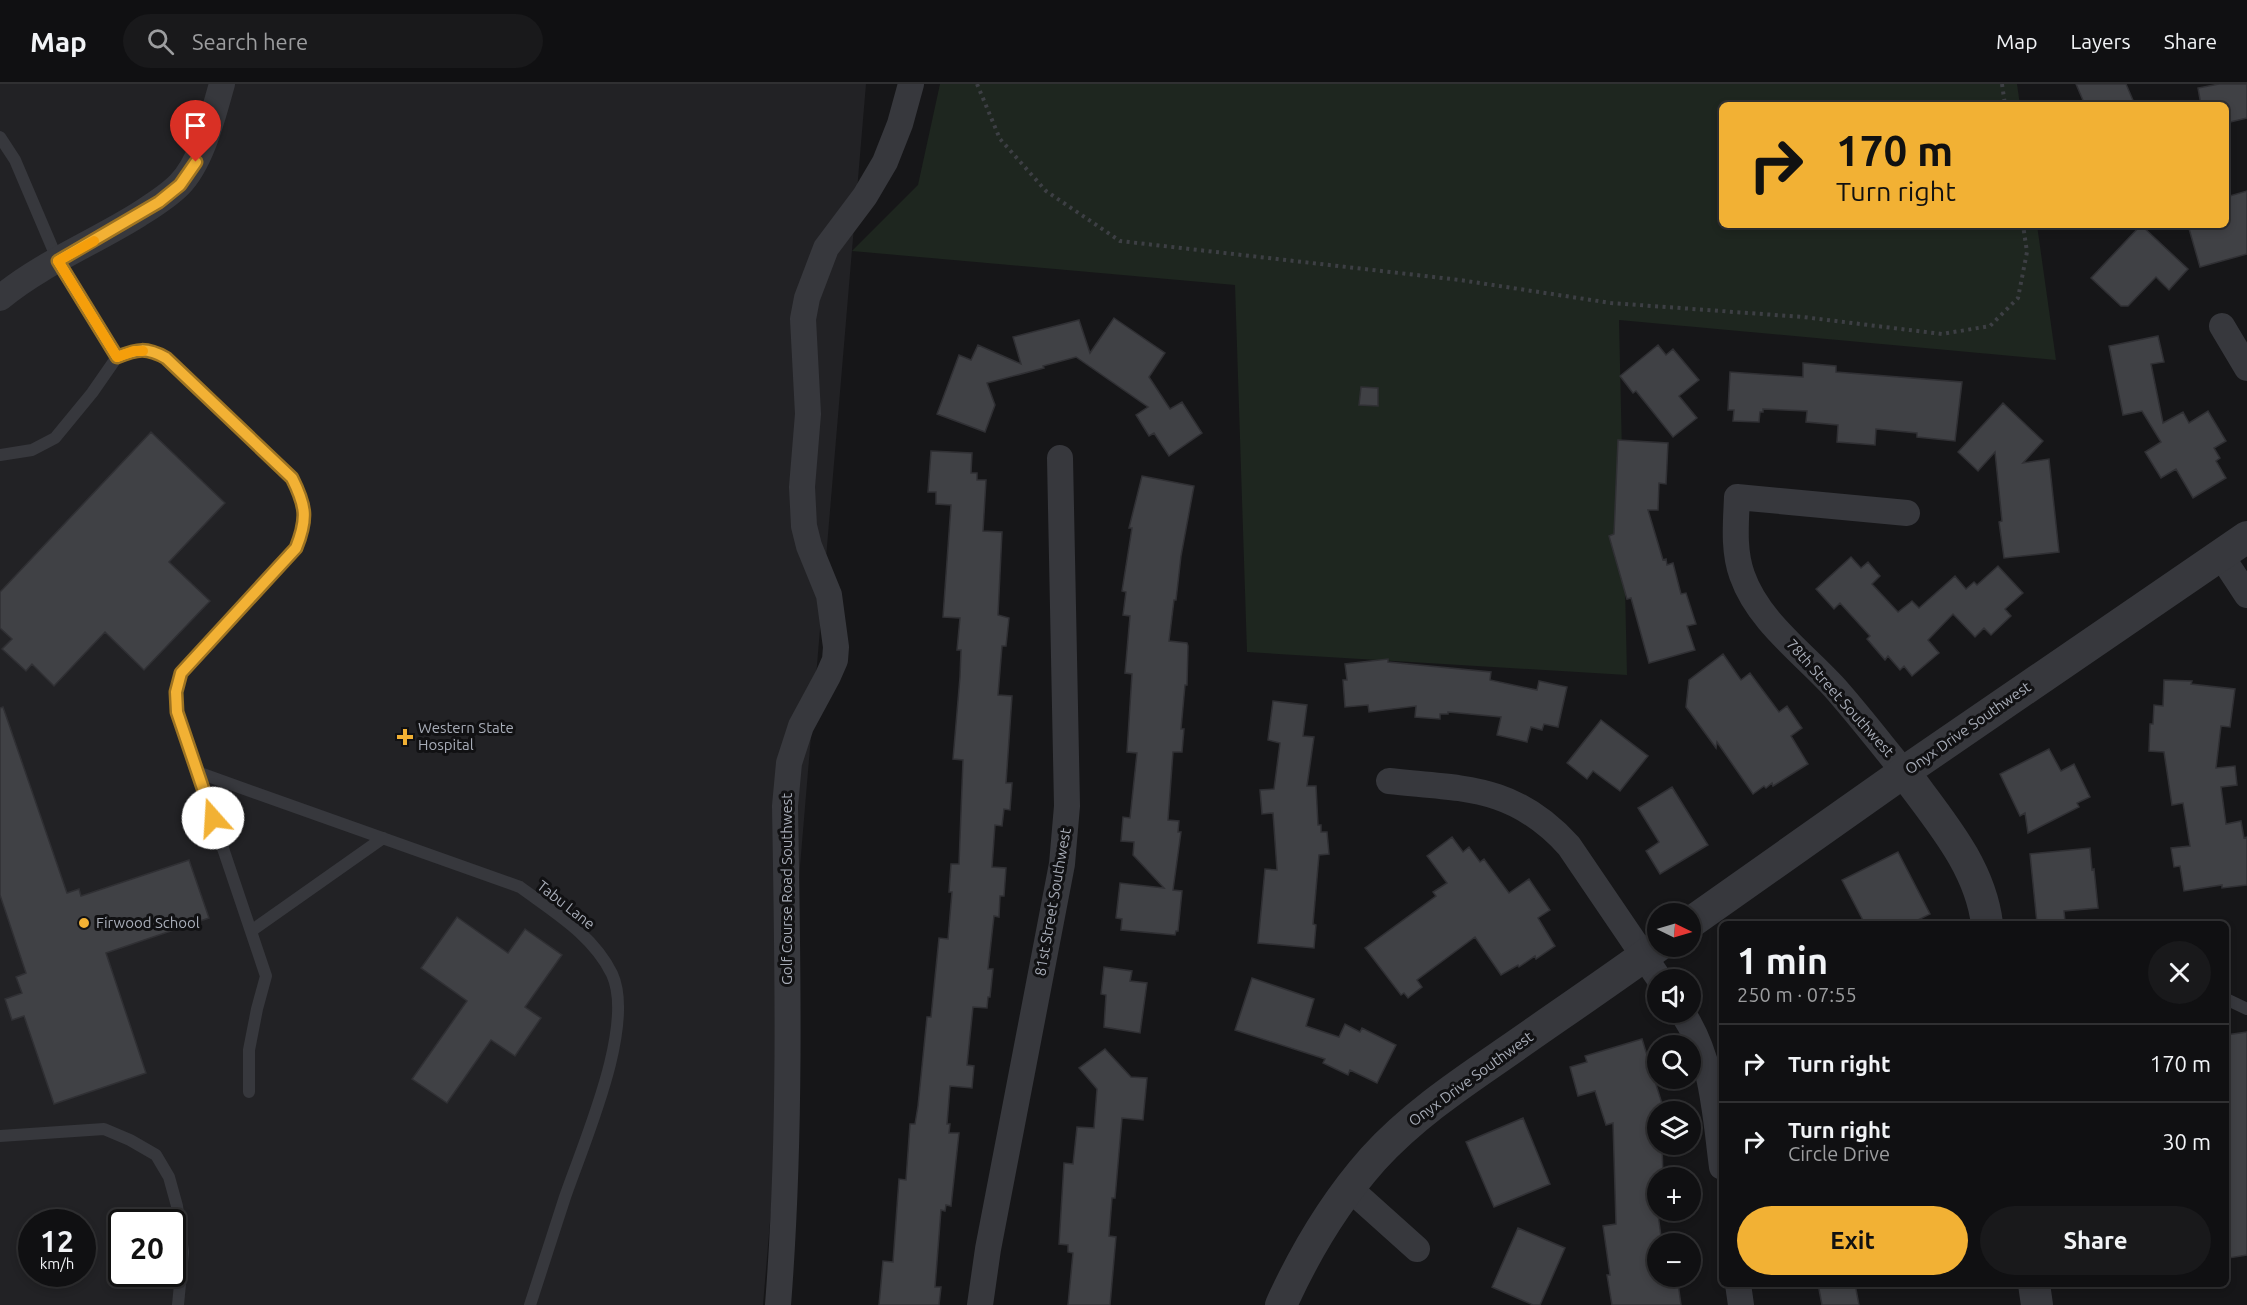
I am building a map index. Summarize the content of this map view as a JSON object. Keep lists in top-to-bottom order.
{
  "streets": {
    "street": [
      "78th Street Southwest",
      "Onyx Drive Southwest",
      "Golf Course Road Southwest",
      "81st Street Southwest"
    ],
    "lane": ["Tabu Lane"]
  },
  "crossings": [
    ["78th Street Southwest", "Onyx Drive Southwest"]
  ],
  "places": {
    "health": ["Western State Hospital"],
    "other": ["Firwood School"]
  },
  "north": "right",
  "page": {
    "header": "Map",
    "search": "Search here",
    "nav": ["Map", "Layers", "Share"],
    "turn": ["170 m", "Turn right"],
    "map_buttons": ["+", "−"],
    "heading": ["1 min", "250 m · 07:55"],
    "list": [
      {
        "name": "Turn right",
        "value": "170 m"
      },
      {
        "name": "Turn right",
        "note": "Circle Drive",
        "value": "30 m"
      }
    ],
    "buttons": ["Exit", "Share"],
    "speed": "12 km/h",
    "limit": "20"
  }
}
